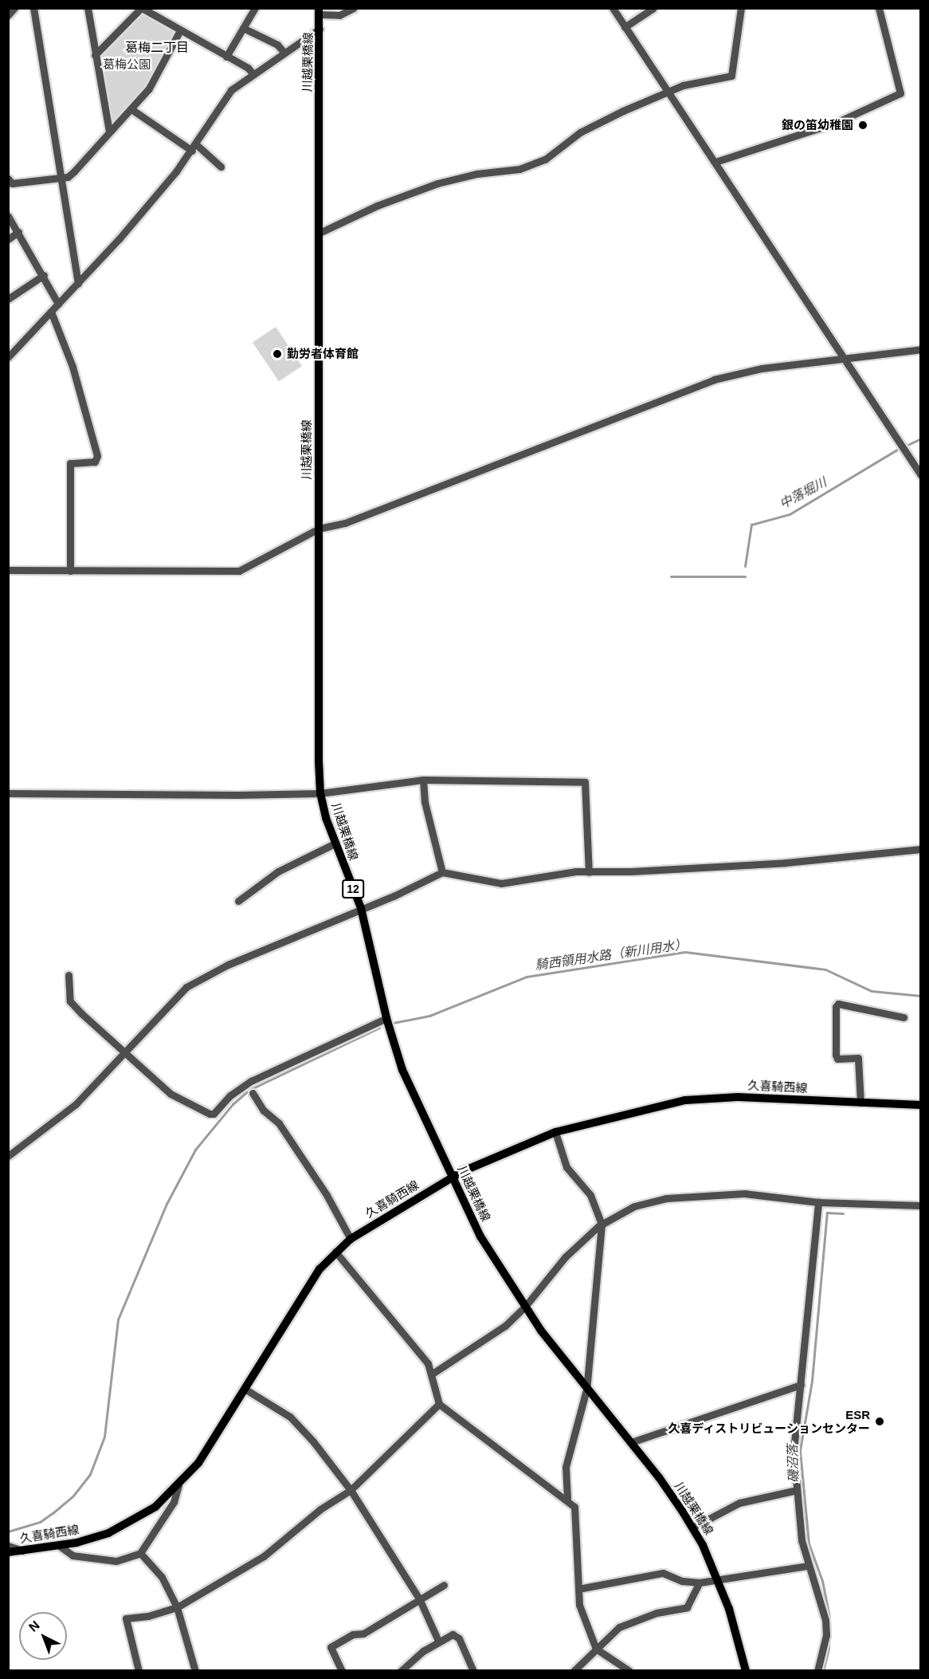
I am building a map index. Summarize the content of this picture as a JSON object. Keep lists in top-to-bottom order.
{
  "streets": {
    "main road": ["川越栗橋線", "12", "久喜騎西線"]
  },
  "crossings": [
    ["川越栗橋線", "久喜騎西線"]
  ],
  "districts": ["葛梅二丁目"],
  "water": ["中落堀川", "騎西領用水路（新川用水）", "磯沼落"],
  "parks": ["葛梅公園"],
  "places": ["銀の笛幼稚園", "勤労者体育館", "ESR 久喜ディストリビューションセンター"],
  "north": "top left"
}
